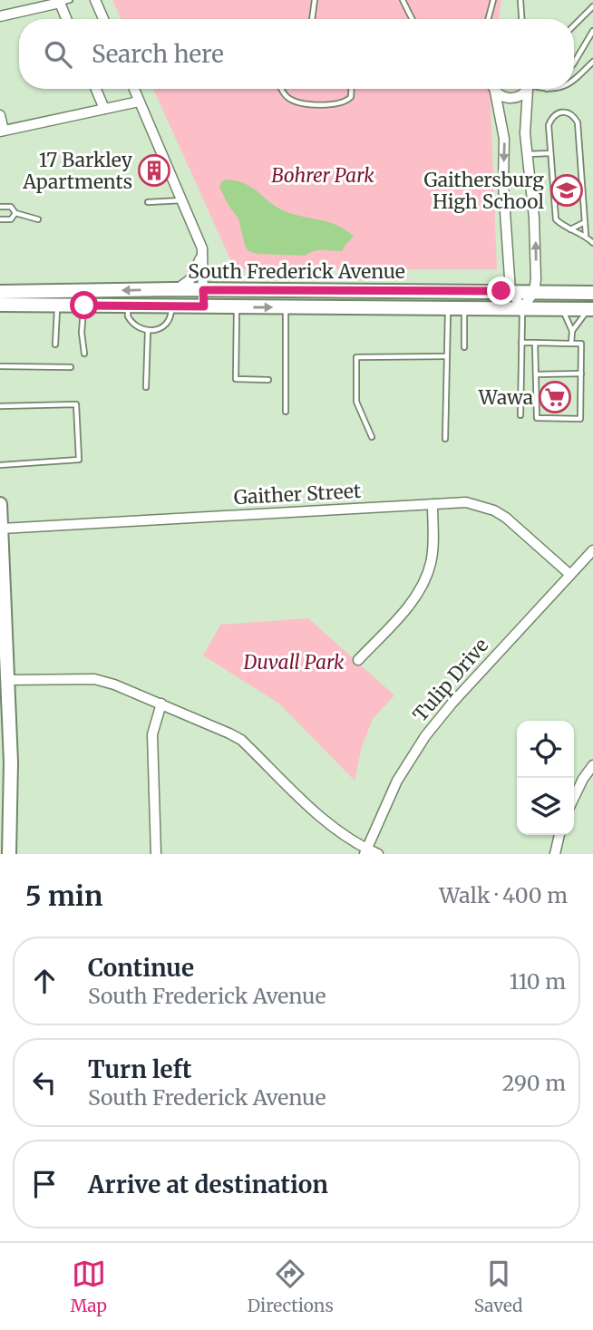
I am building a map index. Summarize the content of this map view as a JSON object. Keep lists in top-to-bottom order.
{
  "streets": {
    "main road": ["South Frederick Avenue"],
    "street": ["Gaither Street", "Tulip Drive"]
  },
  "crossings": [
    ["Gaither Street", "Tulip Drive"]
  ],
  "parks": ["Bohrer Park", "Duvall Park"],
  "places": {
    "building": ["17 Barkley Apartments"],
    "school or university": ["Gaithersburg High School"],
    "supermarket": ["Wawa"]
  },
  "page": {
    "search": "Search here",
    "heading": ["5 min", "Walk · 400 m"],
    "list": [
      ["Continue", "South Frederick Avenue", "110 m"],
      ["Turn left", "South Frederick Avenue", "290 m"],
      "Arrive at destination"
    ],
    "nav": ["Map", "Directions", "Saved"]
  }
}
